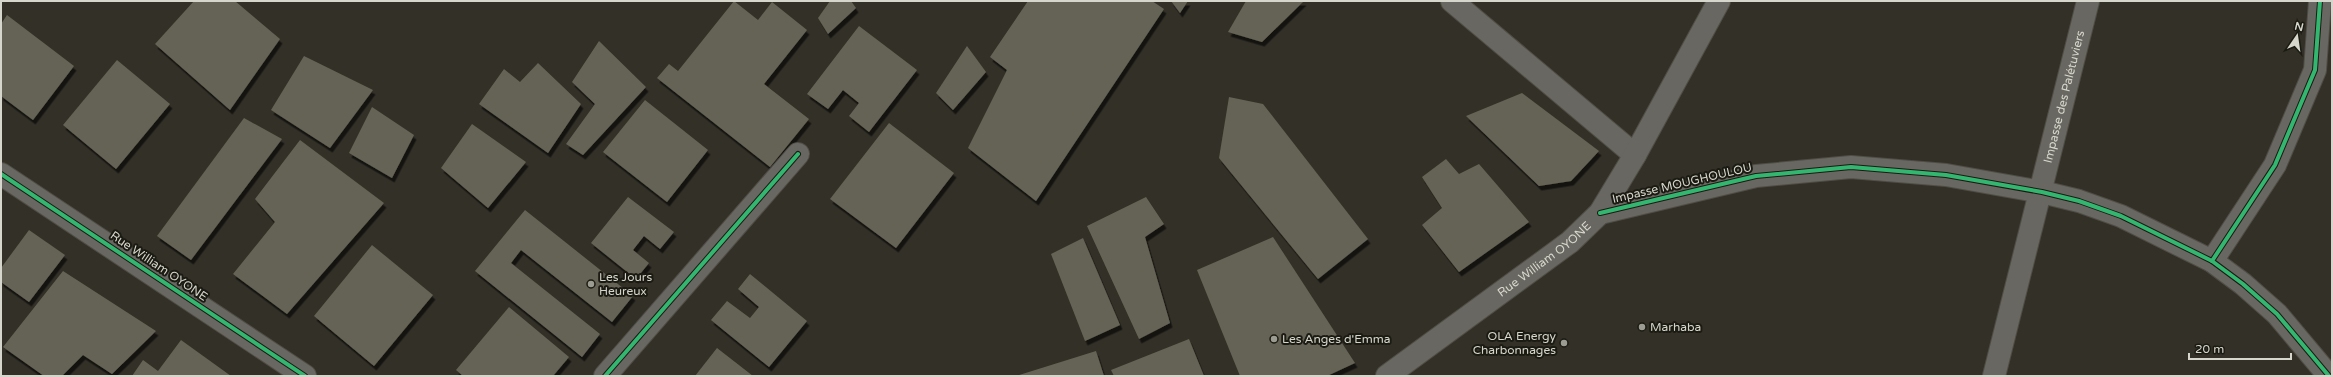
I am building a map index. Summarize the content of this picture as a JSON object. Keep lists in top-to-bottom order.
{
  "streets": {
    "street": ["Impasse des Palétuviers", "Impasse MOUGHOULOU", "Rue William OYONE"]
  },
  "crossings": [
    ["Impasse des Palétuviers", "Impasse MOUGHOULOU"],
    ["Impasse MOUGHOULOU", "Rue William OYONE"]
  ],
  "places": [
    "Les Jours Heureux",
    "Marhaba",
    "Les Anges d'Emma",
    "OLA Energy Charbonnages"
  ],
  "scale_bar": "20 m",
  "north": "top"
}
